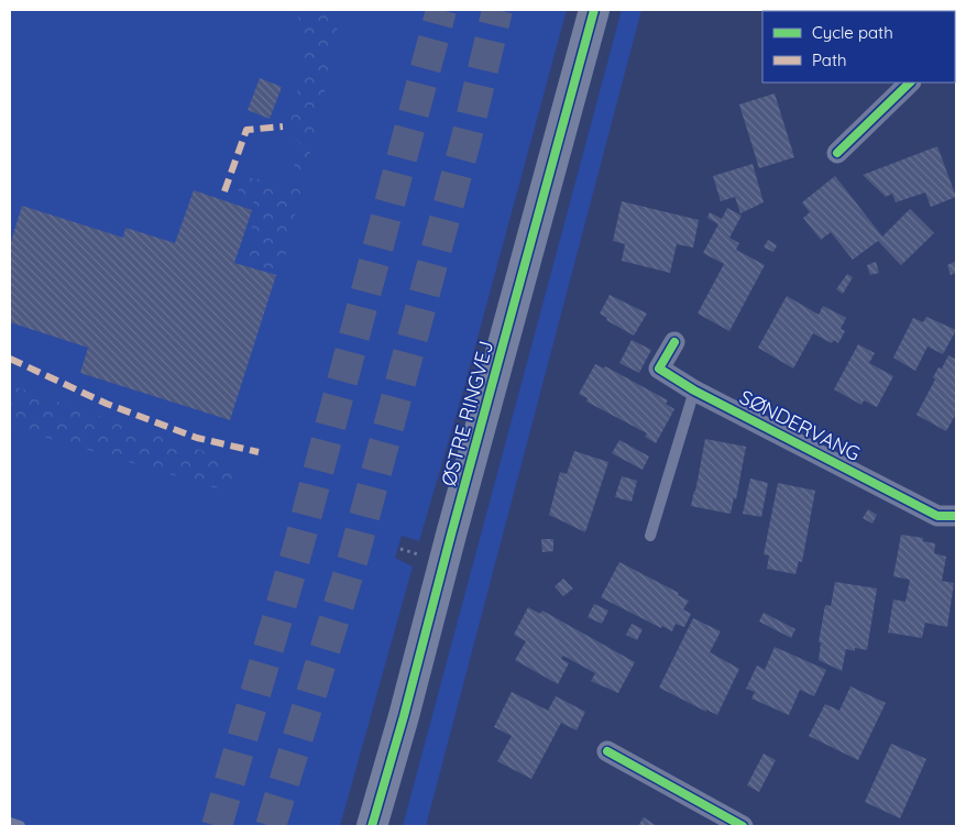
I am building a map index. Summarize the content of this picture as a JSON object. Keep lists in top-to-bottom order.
{
  "streets": {
    "main road": ["ØSTRE RINGVEJ"],
    "street": ["SØNDERVANG"]
  },
  "legend": ["Cycle path", "Path"]
}
